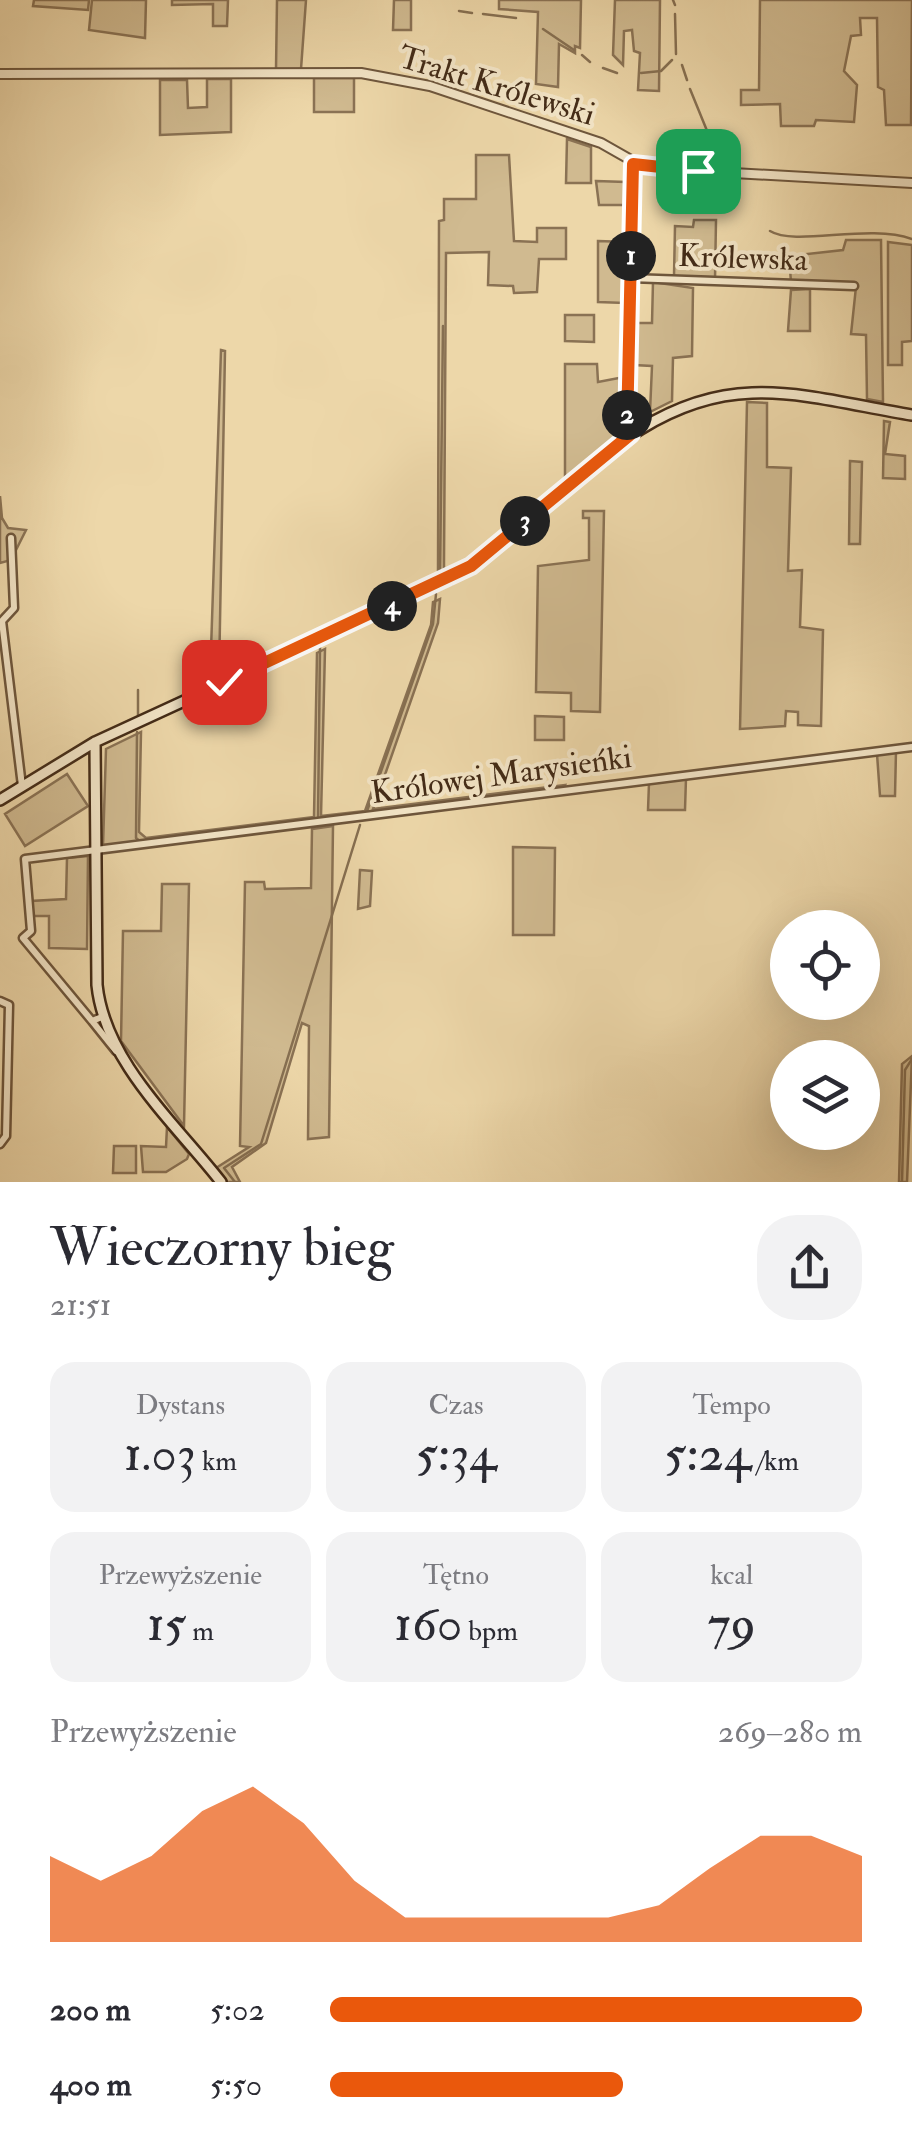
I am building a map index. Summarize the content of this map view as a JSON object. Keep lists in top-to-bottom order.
{
  "streets": {
    "street": ["Trakt Królewski", "Królewska", "Królowej Marysieńki"]
  },
  "page": {
    "pins": [
      "1",
      "2",
      "3",
      "4"
    ],
    "heading": ["Wieczorny bieg", "21:51"],
    "stats": [
      ["Dystans", "1.03 km"],
      ["Czas", "5:34"],
      ["Tempo", "5:24 /km"],
      ["Przewyższenie", "15 m"],
      ["Tętno", "160 bpm"],
      ["kcal", "79"]
    ],
    "chart": ["Przewyższenie", "269–280 m"],
    "list": [
      {
        "name": "200 m",
        "note": "5:02"
      },
      {
        "name": "400 m",
        "note": "5:50"
      }
    ]
  }
}
